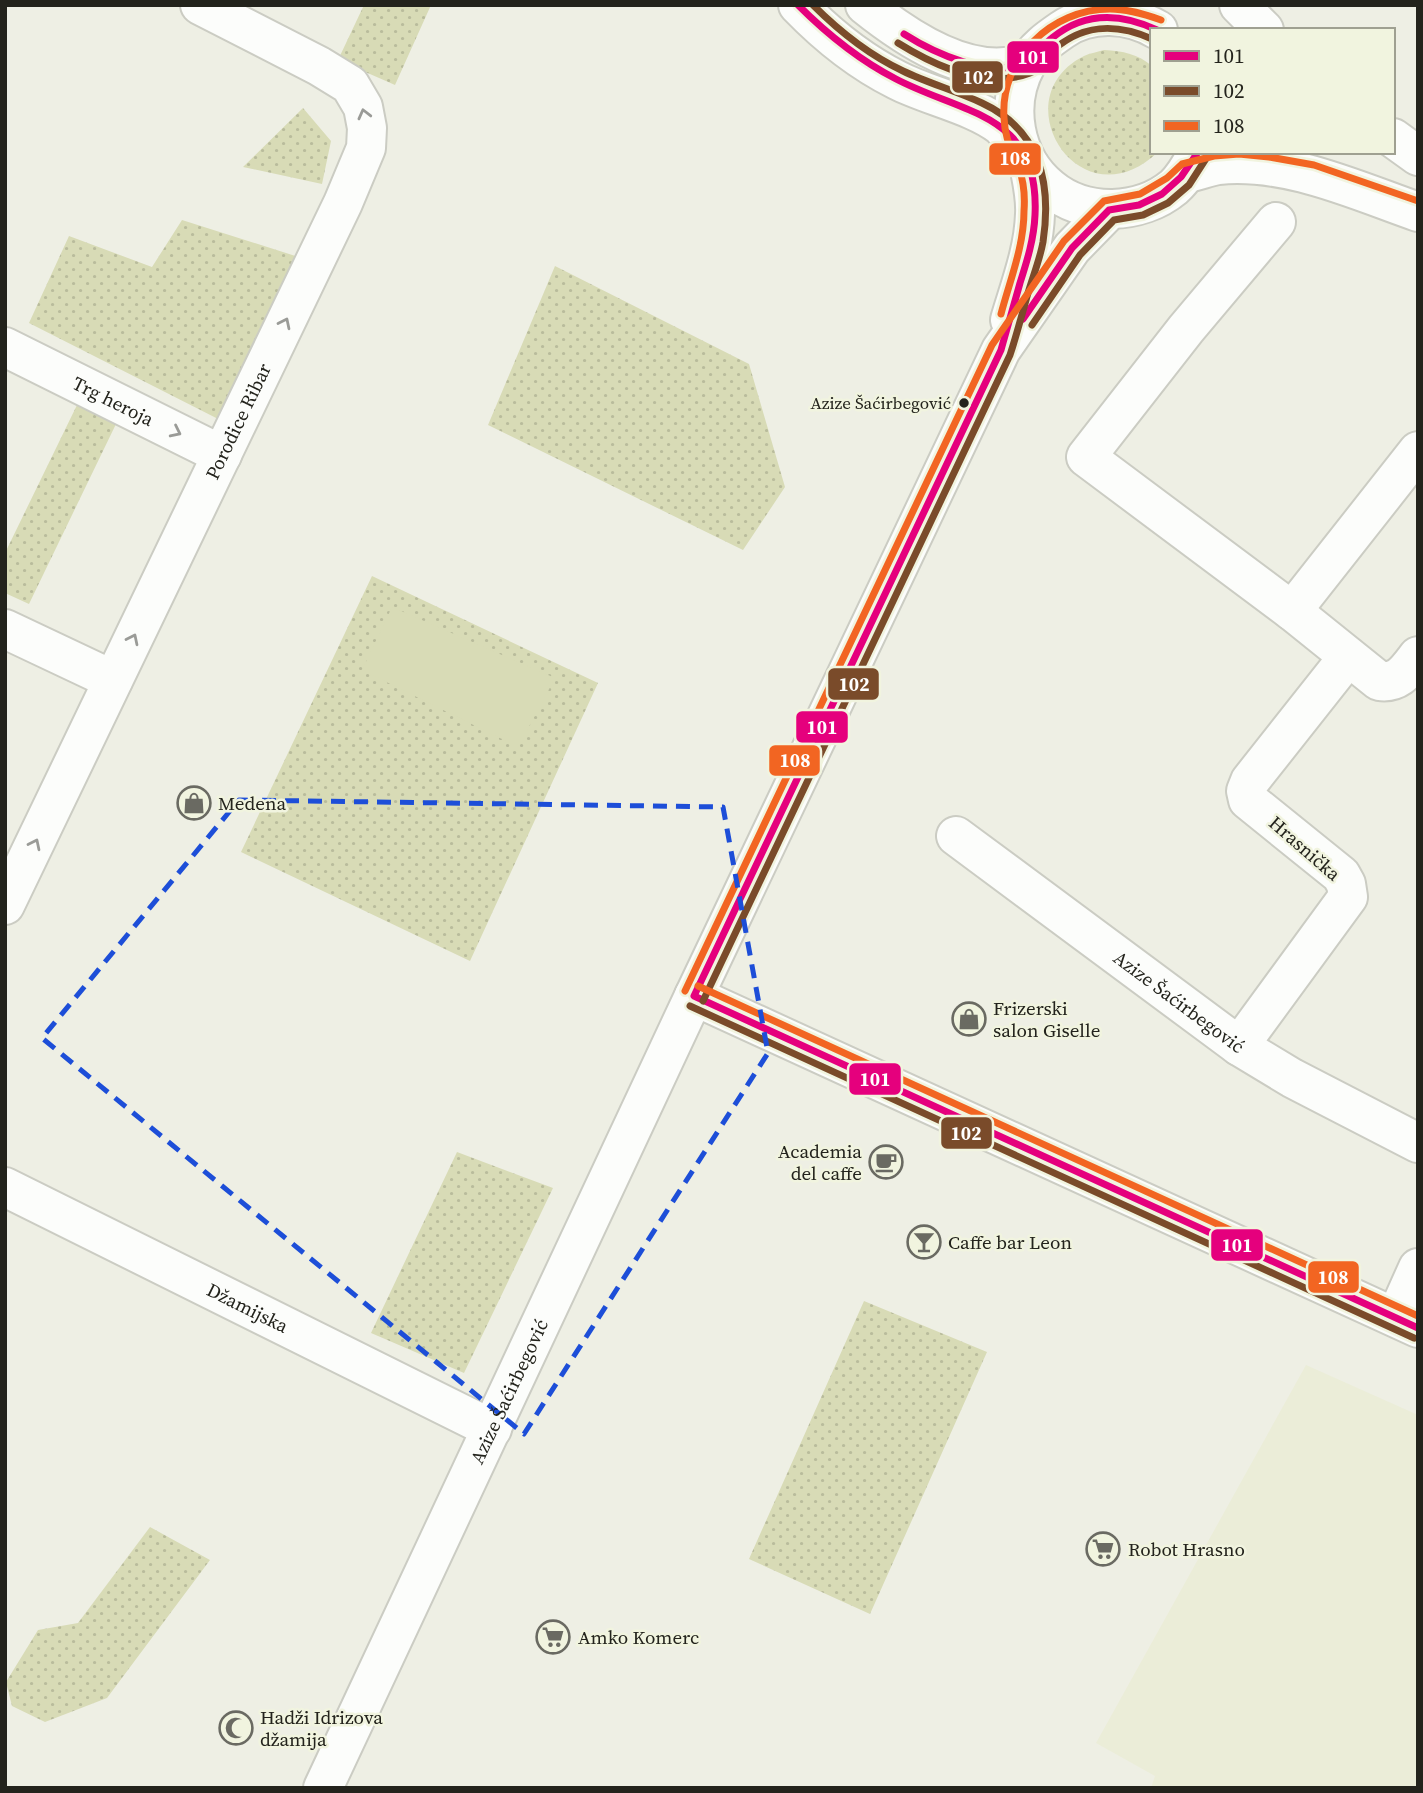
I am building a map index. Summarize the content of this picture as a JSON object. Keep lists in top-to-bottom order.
{
  "streets": {
    "street": [
      "Trg heroja",
      "Porodice Ribar",
      "Hrasnička",
      "Azize Šaćirbegović",
      "Džamijska"
    ]
  },
  "crossings": [
    ["Trg heroja", "Porodice Ribar"],
    ["Hrasnička", "Azize Šaćirbegović"],
    ["Azize Šaćirbegović", "Džamijska"]
  ],
  "one_way": ["Porodice Ribar"],
  "places": {
    "other": ["Azize Šaćirbegović"],
    "shop": ["Medena", "Frizerski salon Giselle"],
    "cafe": ["Academia del caffe"],
    "bar": ["Caffe bar Leon"],
    "supermarket": ["Robot Hrasno", "Amko Komerc"],
    "mosque": ["Hadži Idrizova džamija"]
  },
  "lines": ["transit line 101", "transit line 102", "transit line 108"],
  "legend": ["101", "102", "108"]
}
